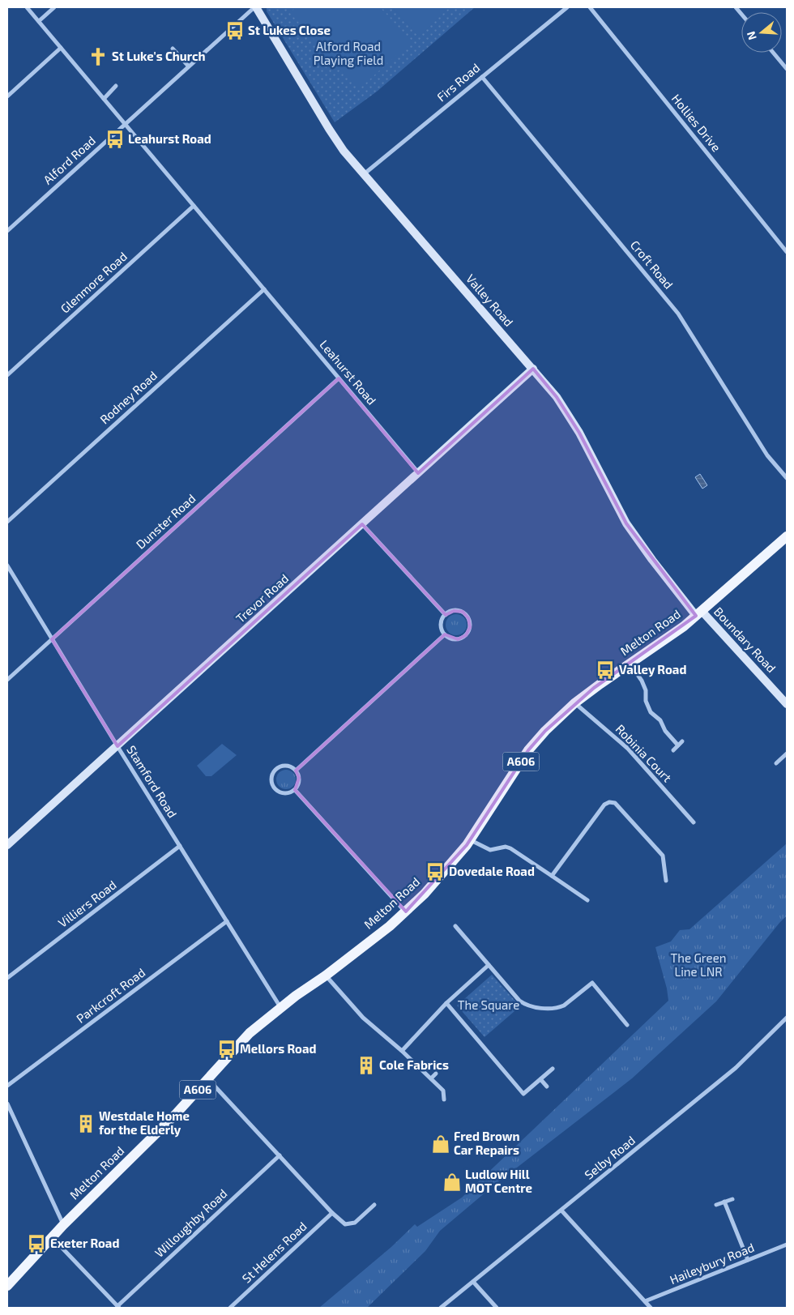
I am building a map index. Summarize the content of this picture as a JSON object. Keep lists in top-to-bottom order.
{
  "streets": {
    "main road": ["Melton Road", "A606"],
    "street": [
      "Firs Road",
      "Hollies Drive",
      "Alford Road",
      "Croft Road",
      "Glenmore Road",
      "Valley Road",
      "Leahurst Road",
      "Rodney Road",
      "Dunster Road",
      "Trevor Road",
      "Boundary Road",
      "Robinia Court",
      "Stamford Road",
      "Villiers Road",
      "Parkcroft Road",
      "Selby Road",
      "Willoughby Road",
      "St Helens Road",
      "Haileybury Road"
    ]
  },
  "crossings": [
    ["Firs Road", "Croft Road"],
    ["Firs Road", "Valley Road"],
    ["Alford Road", "Valley Road"],
    ["Alford Road", "Leahurst Road"],
    ["Glenmore Road", "Leahurst Road"],
    ["Valley Road", "Trevor Road"],
    ["Valley Road", "Melton Road"],
    ["Valley Road", "Boundary Road"],
    ["Leahurst Road", "Rodney Road"],
    ["Leahurst Road", "Dunster Road"],
    ["Leahurst Road", "Trevor Road"],
    ["Dunster Road", "Stamford Road"],
    ["Trevor Road", "Stamford Road"],
    ["Melton Road", "Boundary Road"],
    ["Melton Road", "Robinia Court"],
    ["Melton Road", "Stamford Road"],
    ["Stamford Road", "Villiers Road"],
    ["Stamford Road", "Parkcroft Road"]
  ],
  "parks": ["Alford Road Playing Field", "The Green Line LNR", "The Square"],
  "places": {
    "bus stop": [
      "St Lukes Close",
      "Leahurst Road",
      "Valley Road",
      "Dovedale Road",
      "Mellors Road",
      "Exeter Road"
    ],
    "church": ["St Luke's Church"],
    "building": ["Cole Fabrics", "Westdale Home for the Elderly"],
    "shop": ["Fred Brown Car Repairs", "Ludlow Hill MOT Centre"]
  },
  "north": "left"
}
